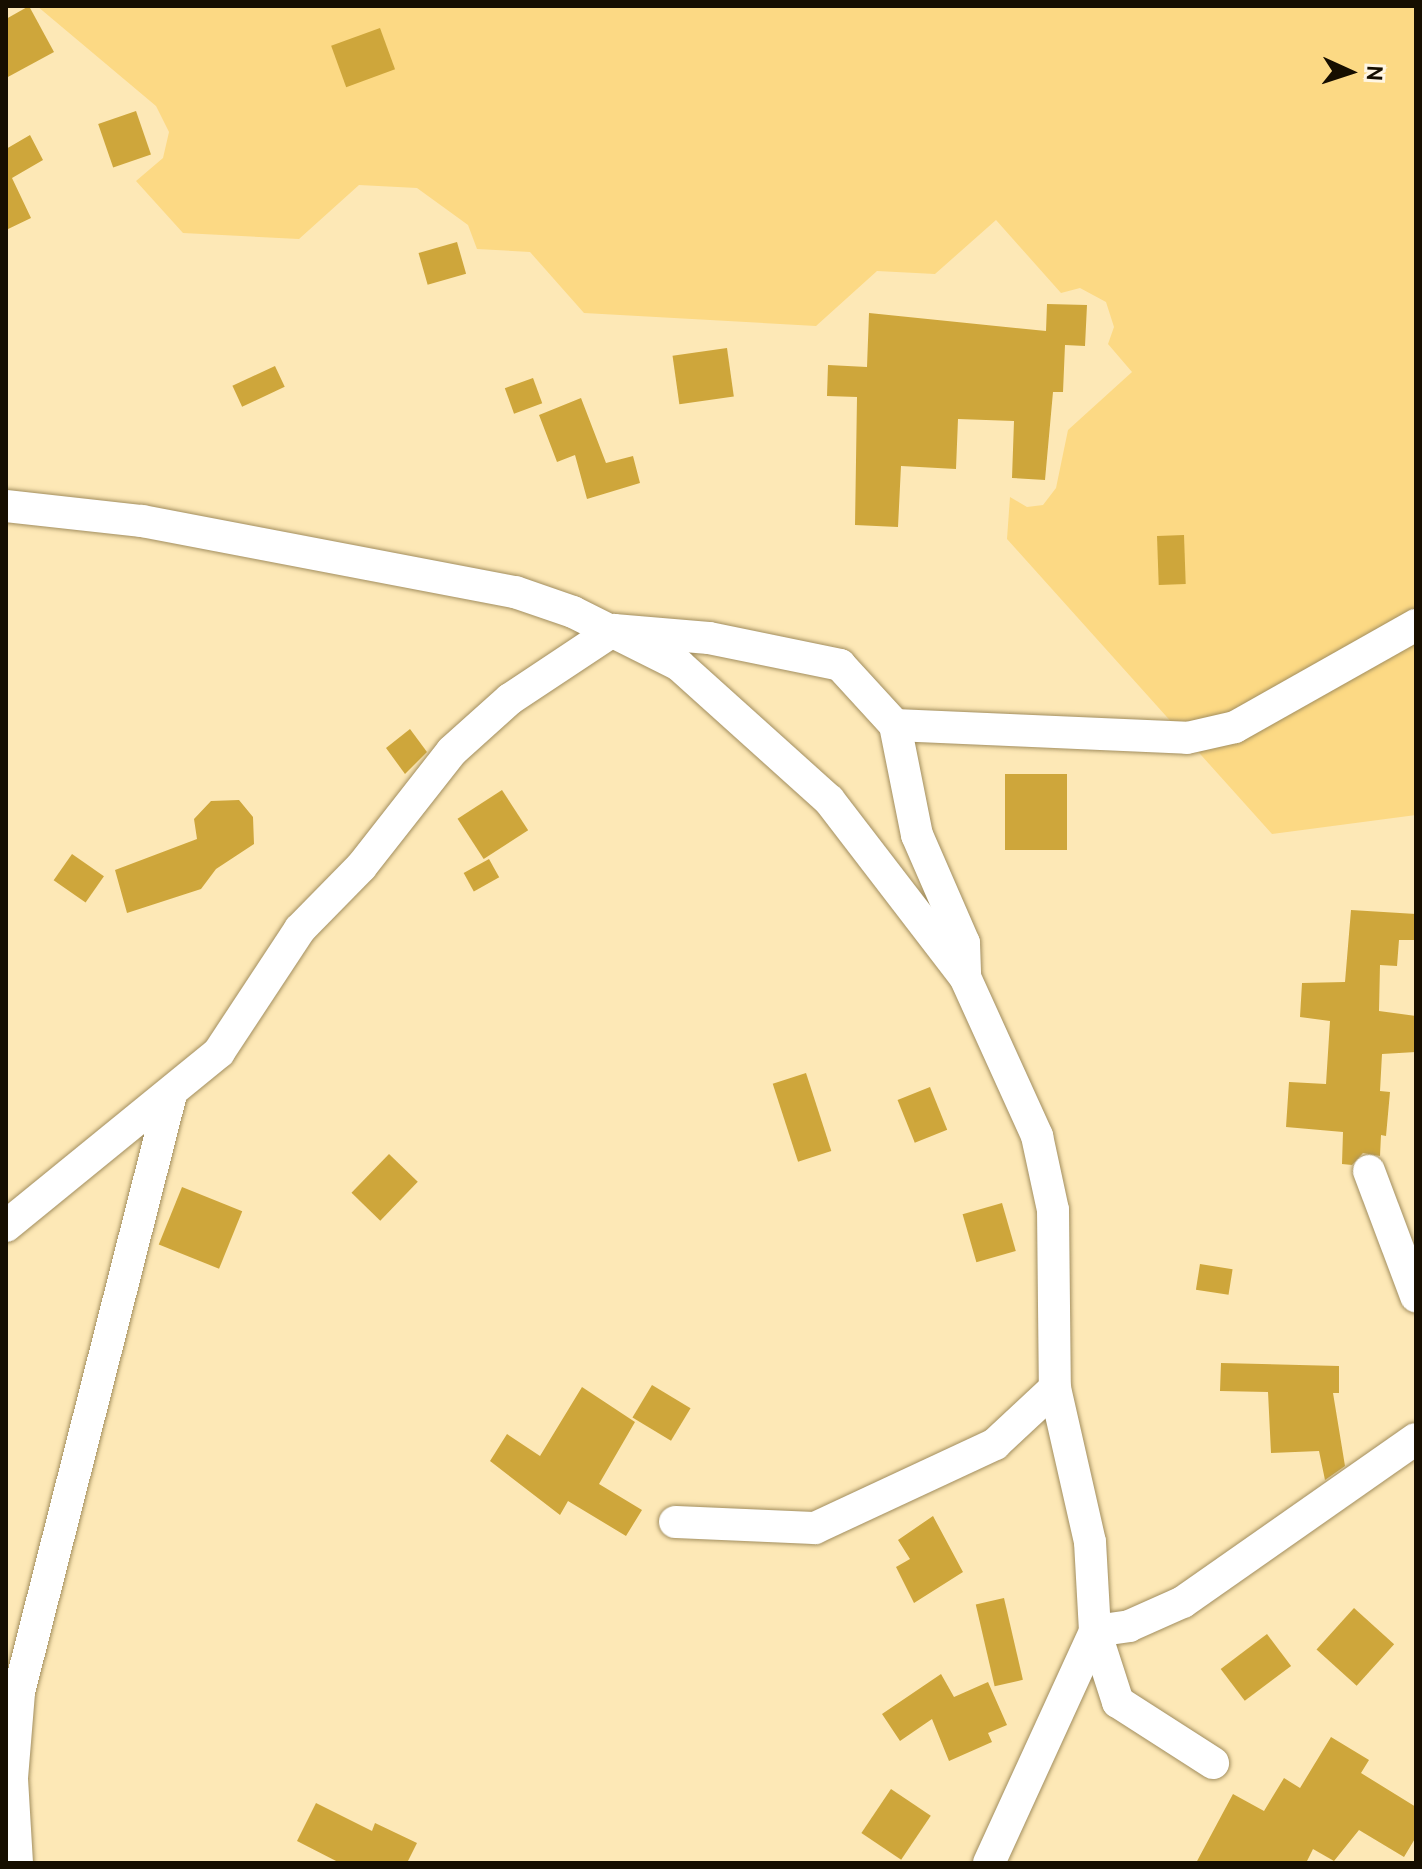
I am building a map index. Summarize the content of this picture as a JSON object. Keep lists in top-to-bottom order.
{
  "north": "right"
}
